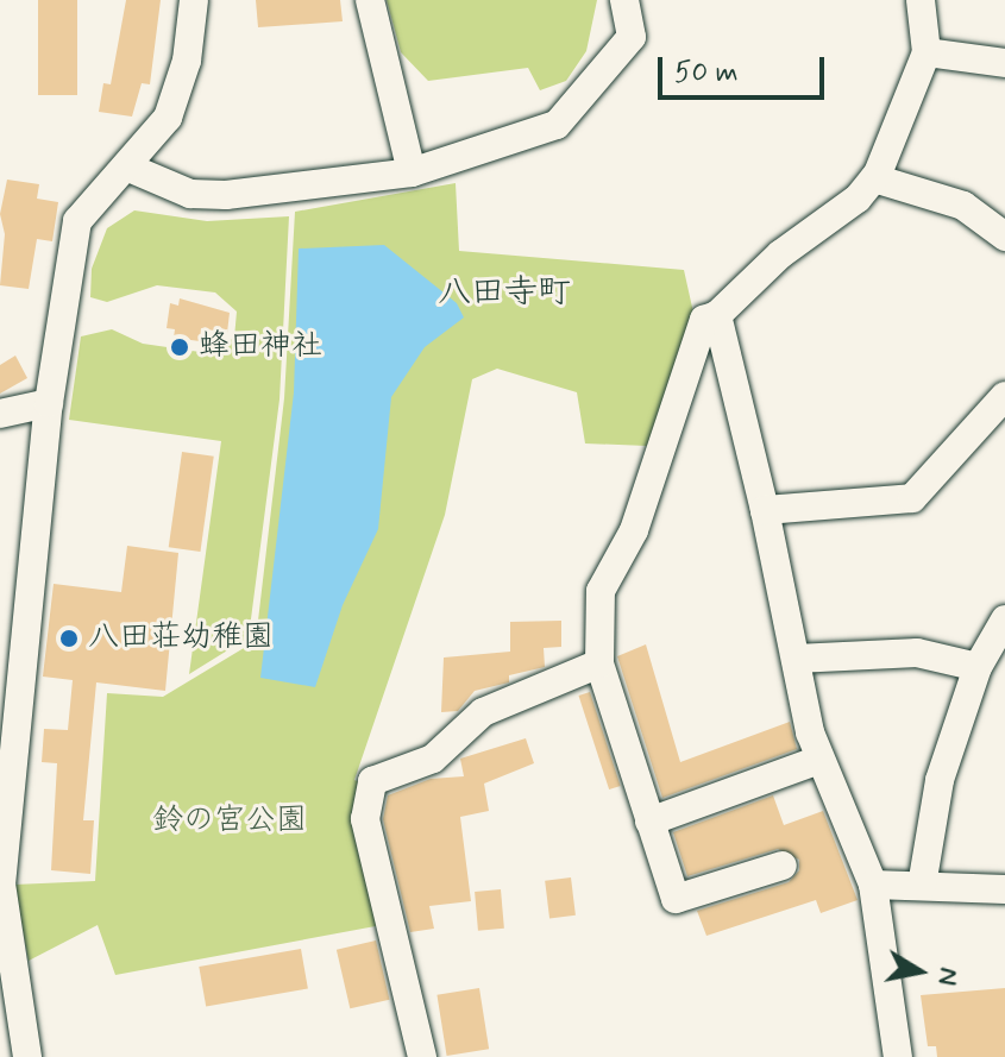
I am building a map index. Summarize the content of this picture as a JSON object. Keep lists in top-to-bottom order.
{
  "districts": ["八田寺町"],
  "parks": ["鈴の宮公園"],
  "places": ["蜂田神社", "八田荘幼稚園"],
  "scale_bar": "50 m",
  "north": "right"
}
